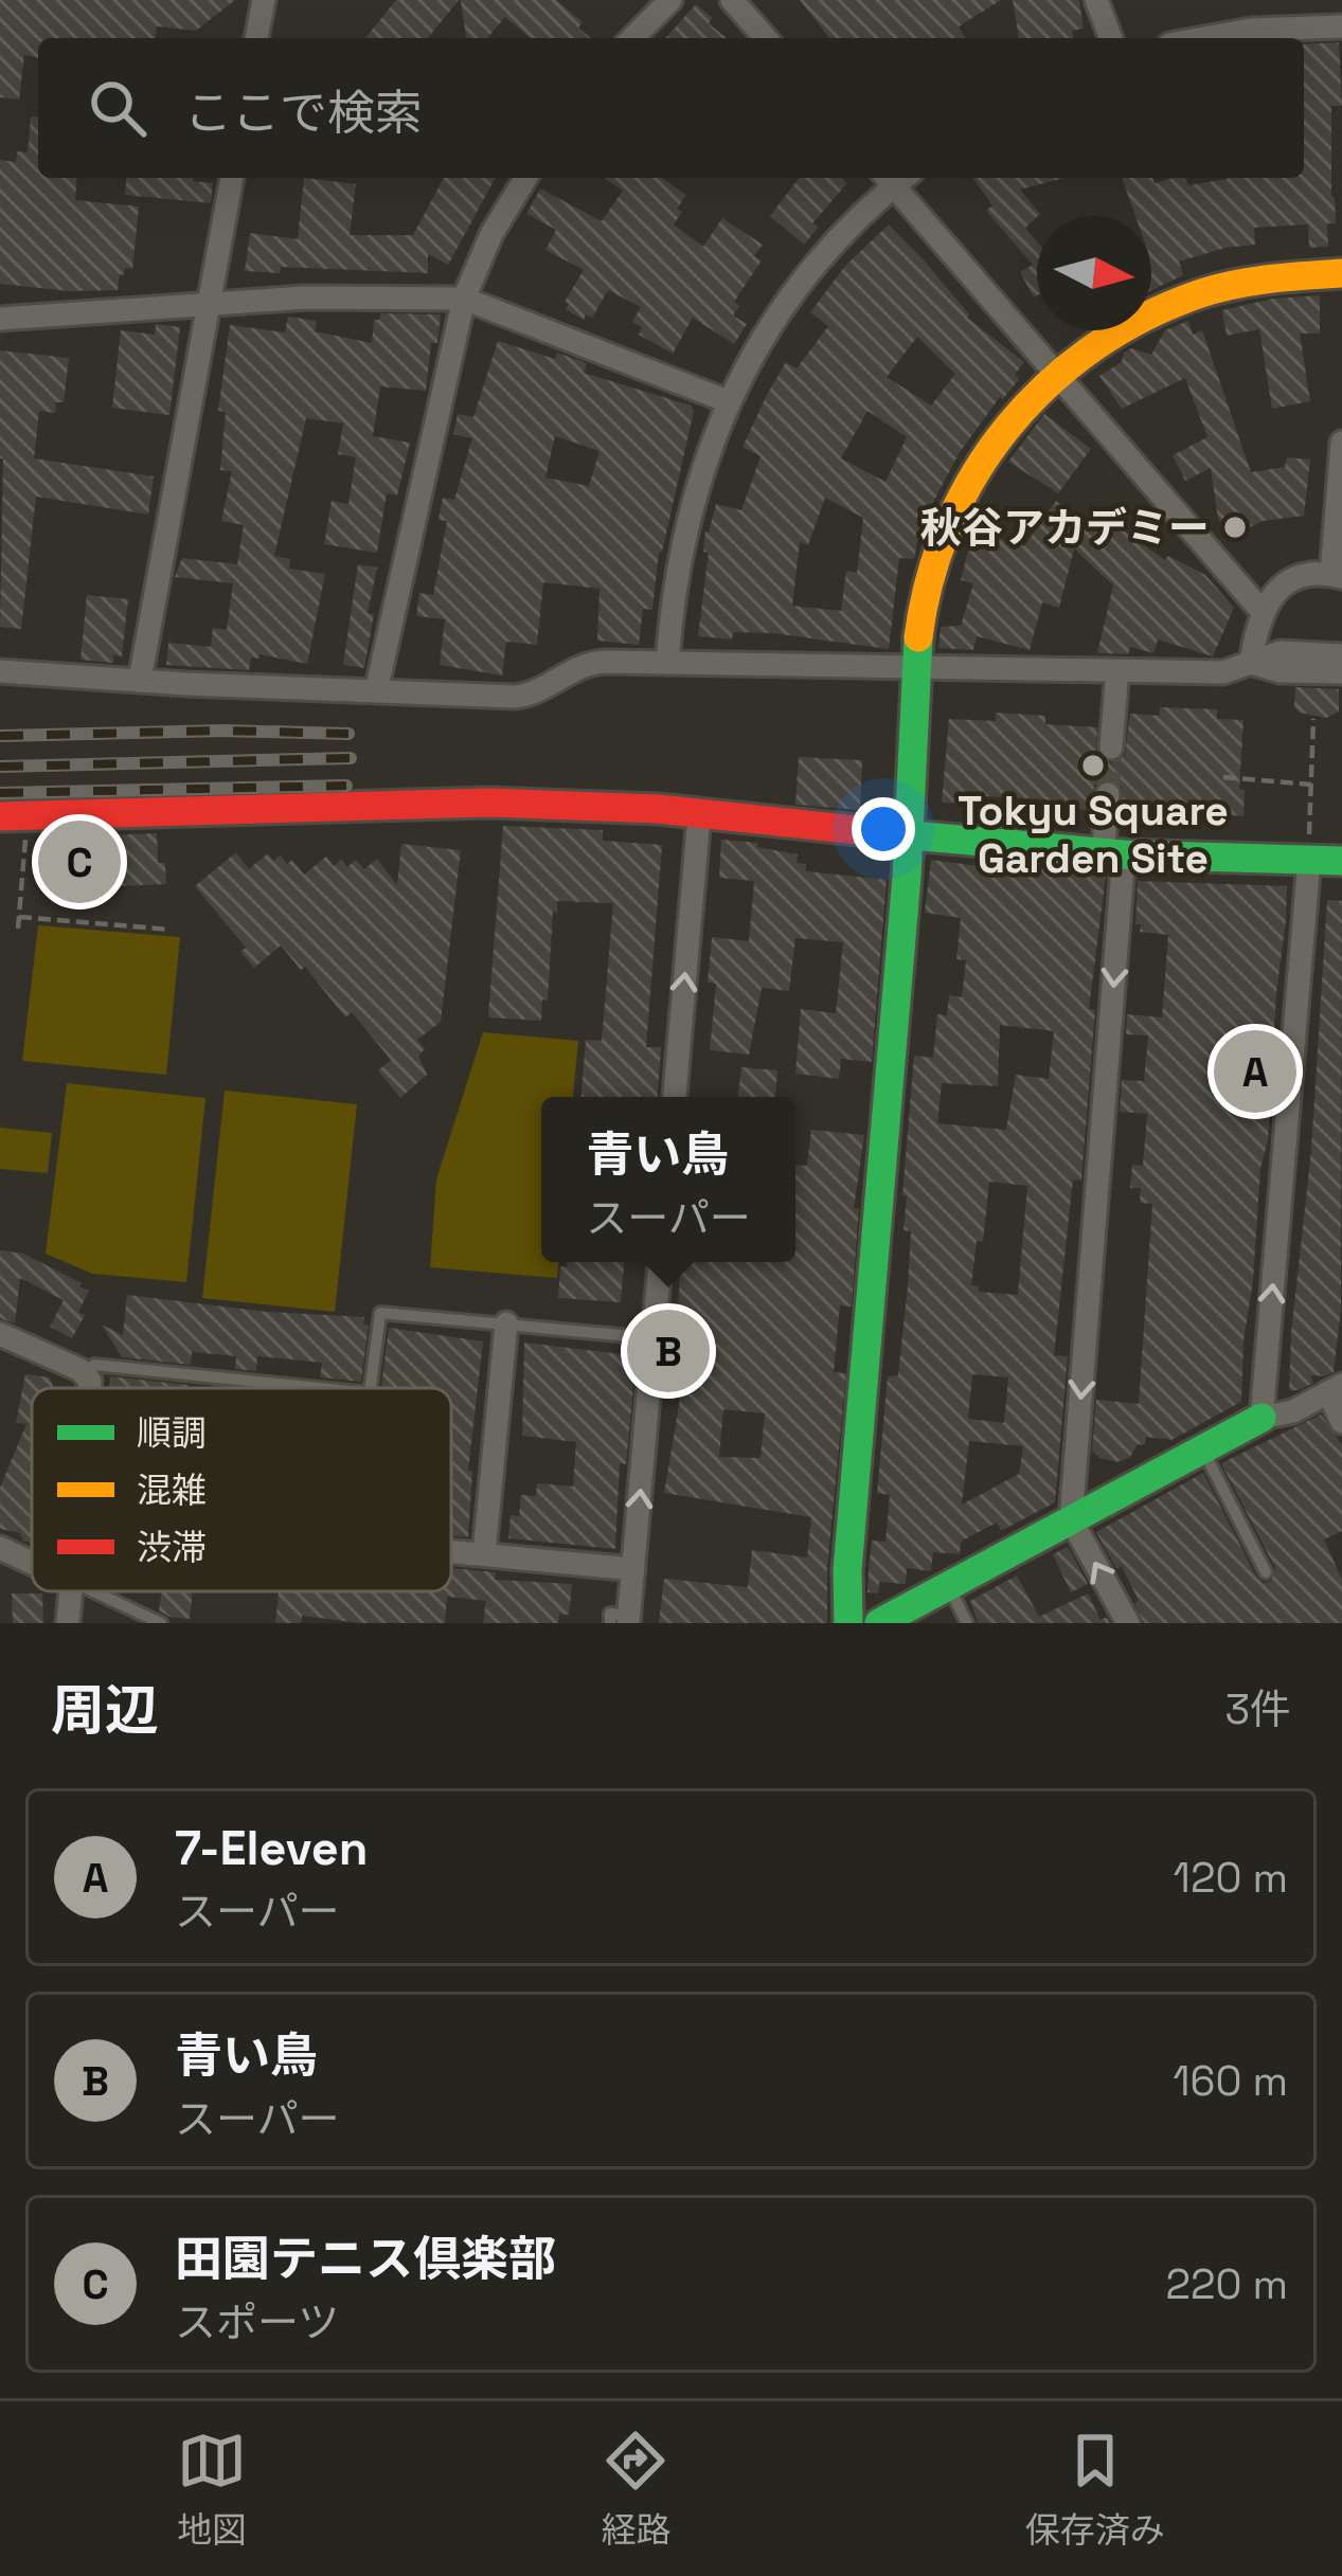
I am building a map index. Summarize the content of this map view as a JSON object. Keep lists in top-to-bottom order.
{
  "places": ["秋谷アカデミー", "Tokyu Square Garden Site"],
  "legend": ["順調", "混雑", "渋滞"],
  "north": "right",
  "page": {
    "search": "ここで検索",
    "pins": ["C", "A", "B"],
    "popup": ["青い鳥", "スーパー"],
    "heading": ["周辺", "3件"],
    "list": [
      {
        "mark": "A",
        "name": "7-Eleven",
        "note": "スーパー",
        "value": "120 m"
      },
      {
        "mark": "B",
        "name": "青い鳥",
        "note": "スーパー",
        "value": "160 m"
      },
      {
        "mark": "C",
        "name": "田園テニス倶楽部",
        "note": "スポーツ",
        "value": "220 m"
      }
    ],
    "nav": ["地図", "経路", "保存済み"]
  }
}
